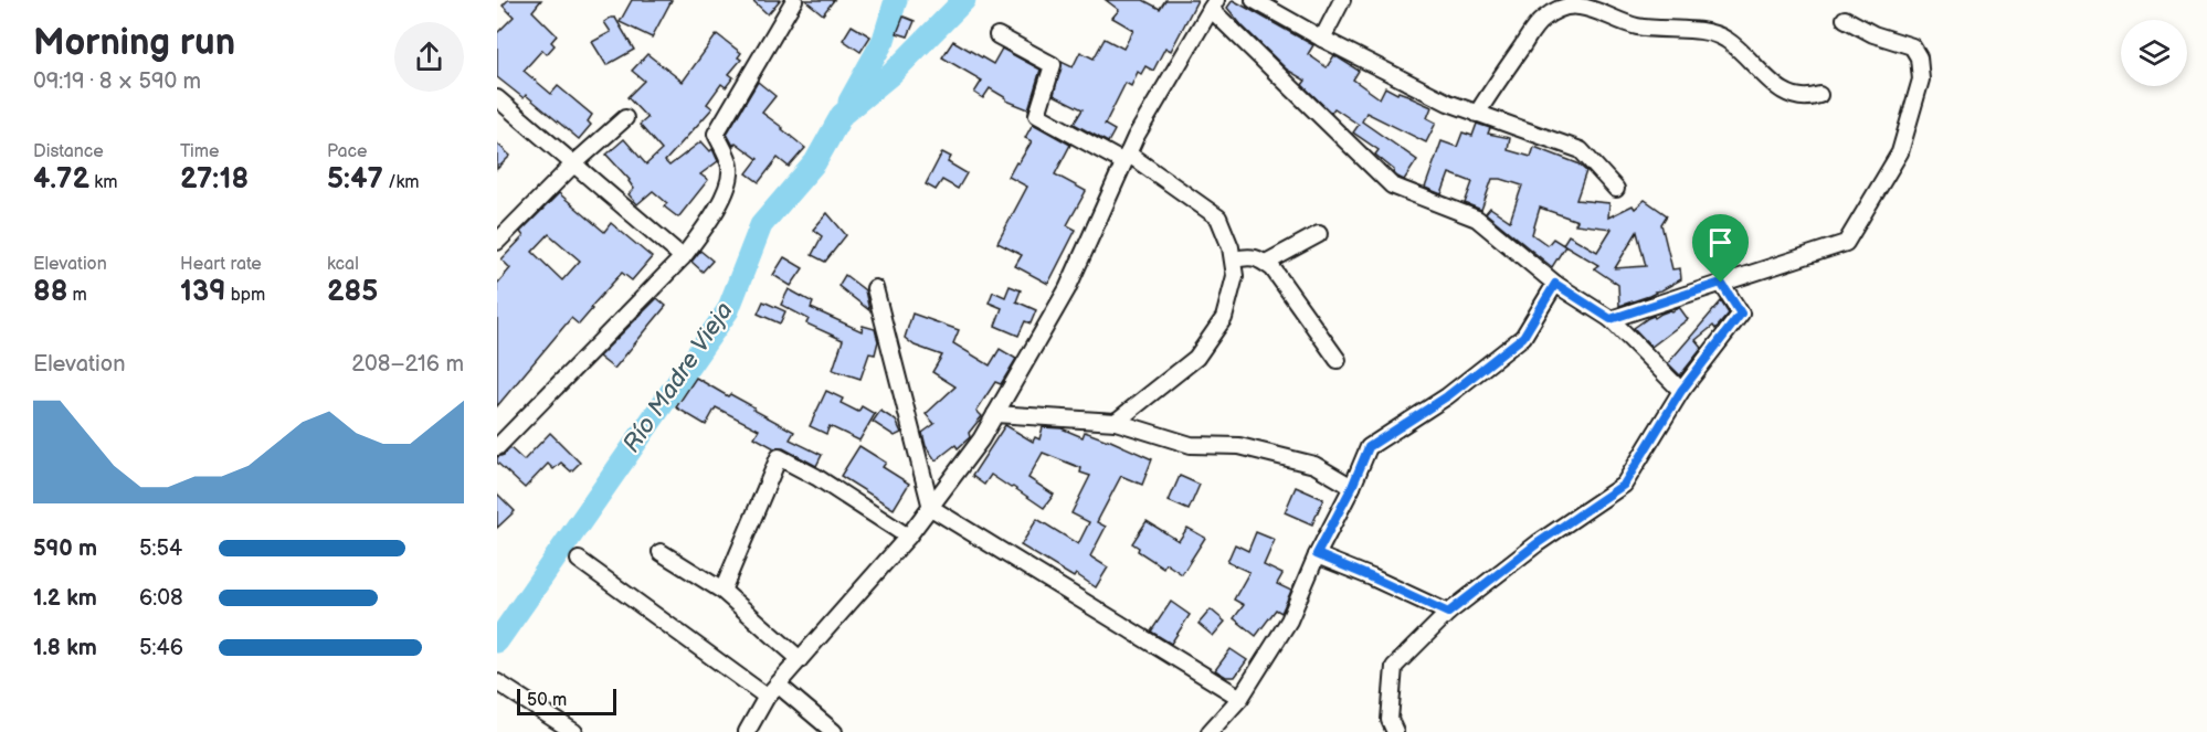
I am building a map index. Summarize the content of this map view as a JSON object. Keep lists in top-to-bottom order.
{
  "water": ["Río Madre Vieja"],
  "scale_bar": "50 m",
  "page": {
    "heading": ["Morning run", "09:19 · 8 × 590 m"],
    "stats": [
      ["Distance", "4.72 km"],
      ["Time", "27:18"],
      ["Pace", "5:47 /km"],
      ["Elevation", "88 m"],
      ["Heart rate", "139 bpm"],
      ["kcal", "285"]
    ],
    "chart": ["Elevation", "208–216 m"],
    "list": [
      {
        "name": "590 m",
        "note": "5:54"
      },
      {
        "name": "1.2 km",
        "note": "6:08"
      },
      {
        "name": "1.8 km",
        "note": "5:46"
      }
    ],
    "scale": "50 m"
  }
}
